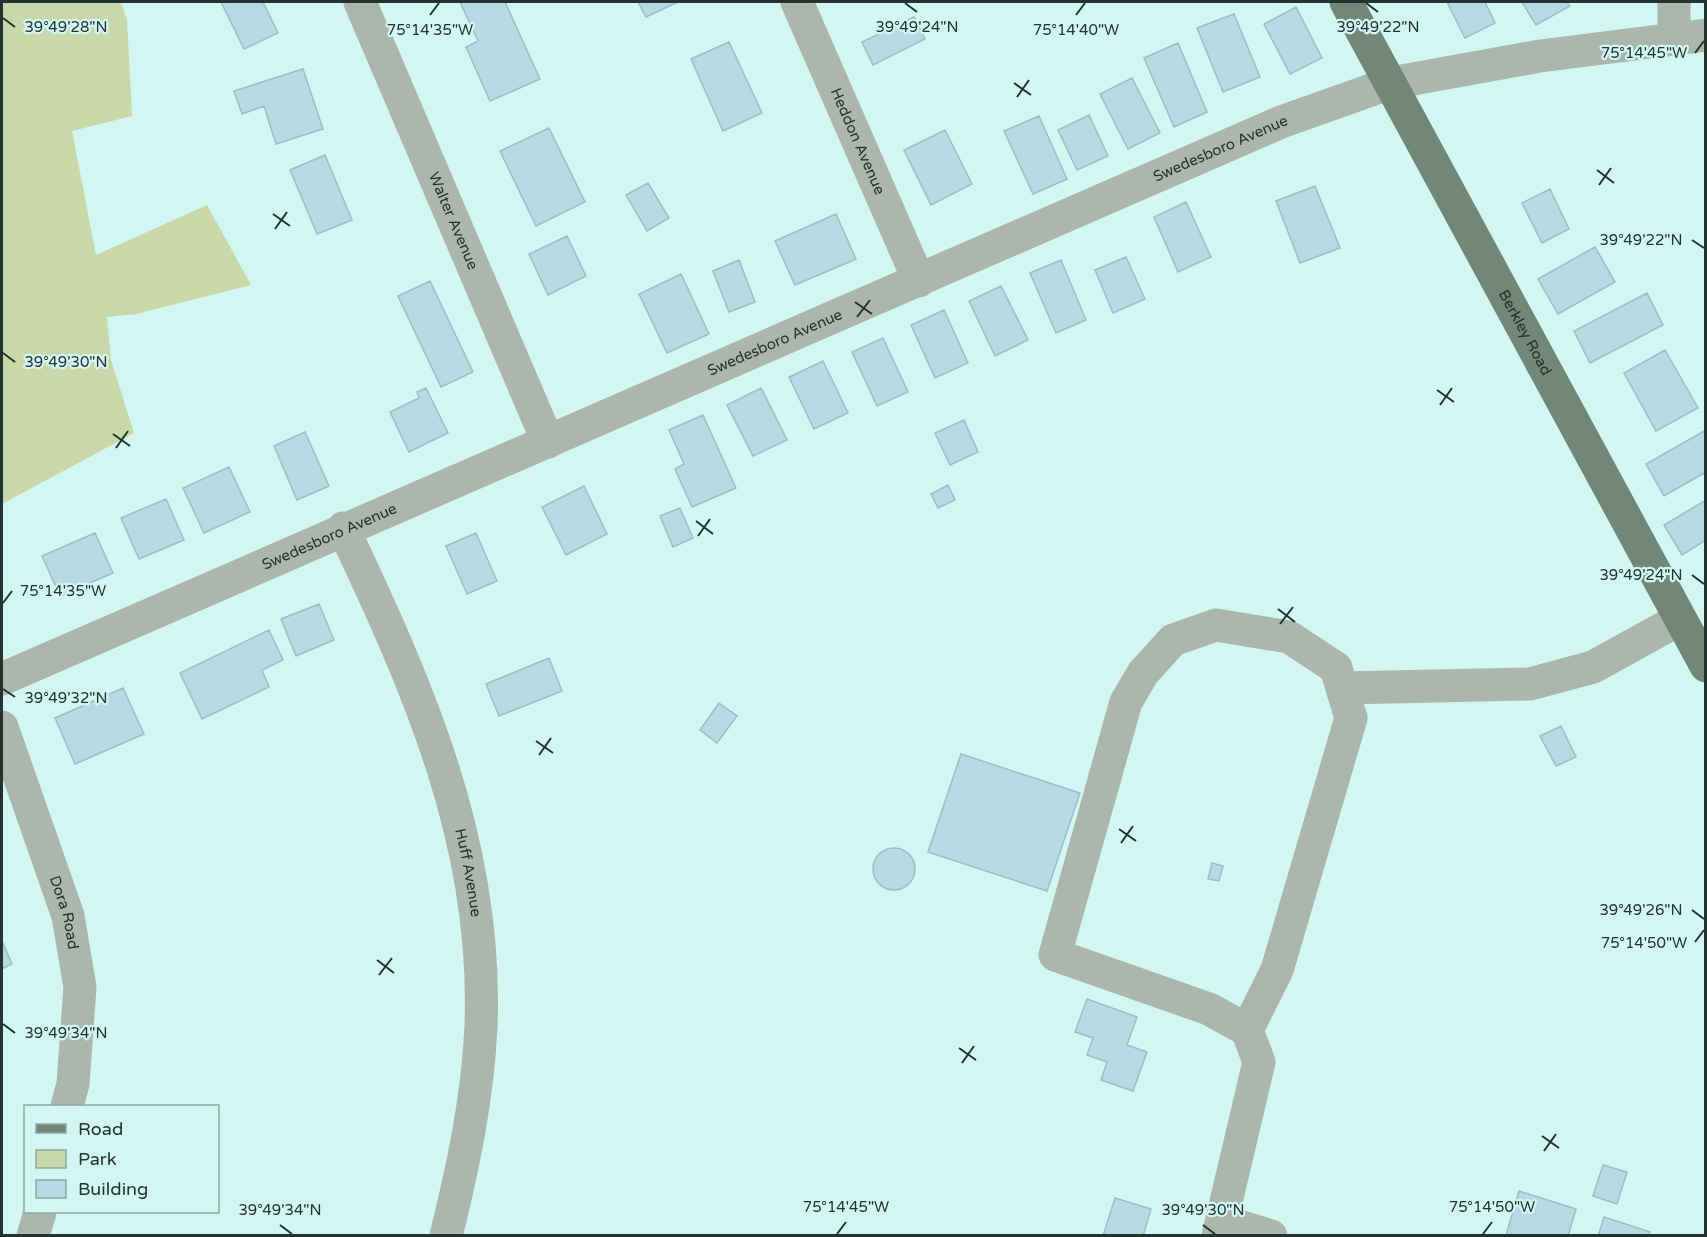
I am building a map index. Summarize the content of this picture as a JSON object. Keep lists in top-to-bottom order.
{
  "streets": {
    "main road": ["Berkley Road"],
    "street": [
      "Heddon Avenue",
      "Swedesboro Avenue",
      "Walter Avenue",
      "Huff Avenue",
      "Dora Road"
    ]
  },
  "crossings": [
    ["Heddon Avenue", "Swedesboro Avenue"],
    ["Swedesboro Avenue", "Walter Avenue"],
    ["Swedesboro Avenue", "Berkley Road"],
    ["Swedesboro Avenue", "Huff Avenue"]
  ],
  "legend": ["Road", "Park", "Building"],
  "coordinates": [
    "39°49'24\"N",
    "39°49'22\"N",
    "39°49'28\"N",
    "75°14'40\"W",
    "75°14'35\"W",
    "75°14'45\"W",
    "39°49'30\"N",
    "39°49'32\"N",
    "39°49'26\"N",
    "75°14'50\"W",
    "39°49'34\"N"
  ]
}
